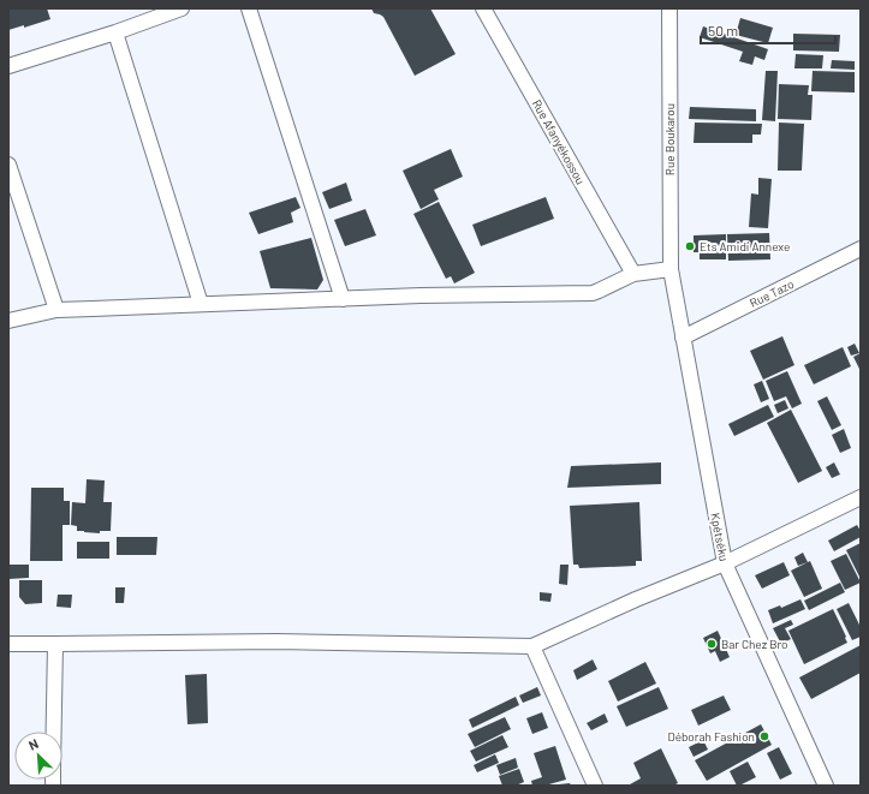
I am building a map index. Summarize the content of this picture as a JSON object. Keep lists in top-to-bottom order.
{
  "streets": {
    "street": [
      "Rue Boukarou",
      "Rue Afanyékossou",
      "Rue Tazo",
      "Kpétséku"
    ]
  },
  "crossings": [
    ["Rue Boukarou", "Kpétséku"],
    ["Rue Tazo", "Kpétséku"]
  ],
  "places": ["Ets Amidi Annexe", "Bar Chez Bro", "Déborah Fashion"],
  "scale_bar": "50 m",
  "north": "top left"
}
